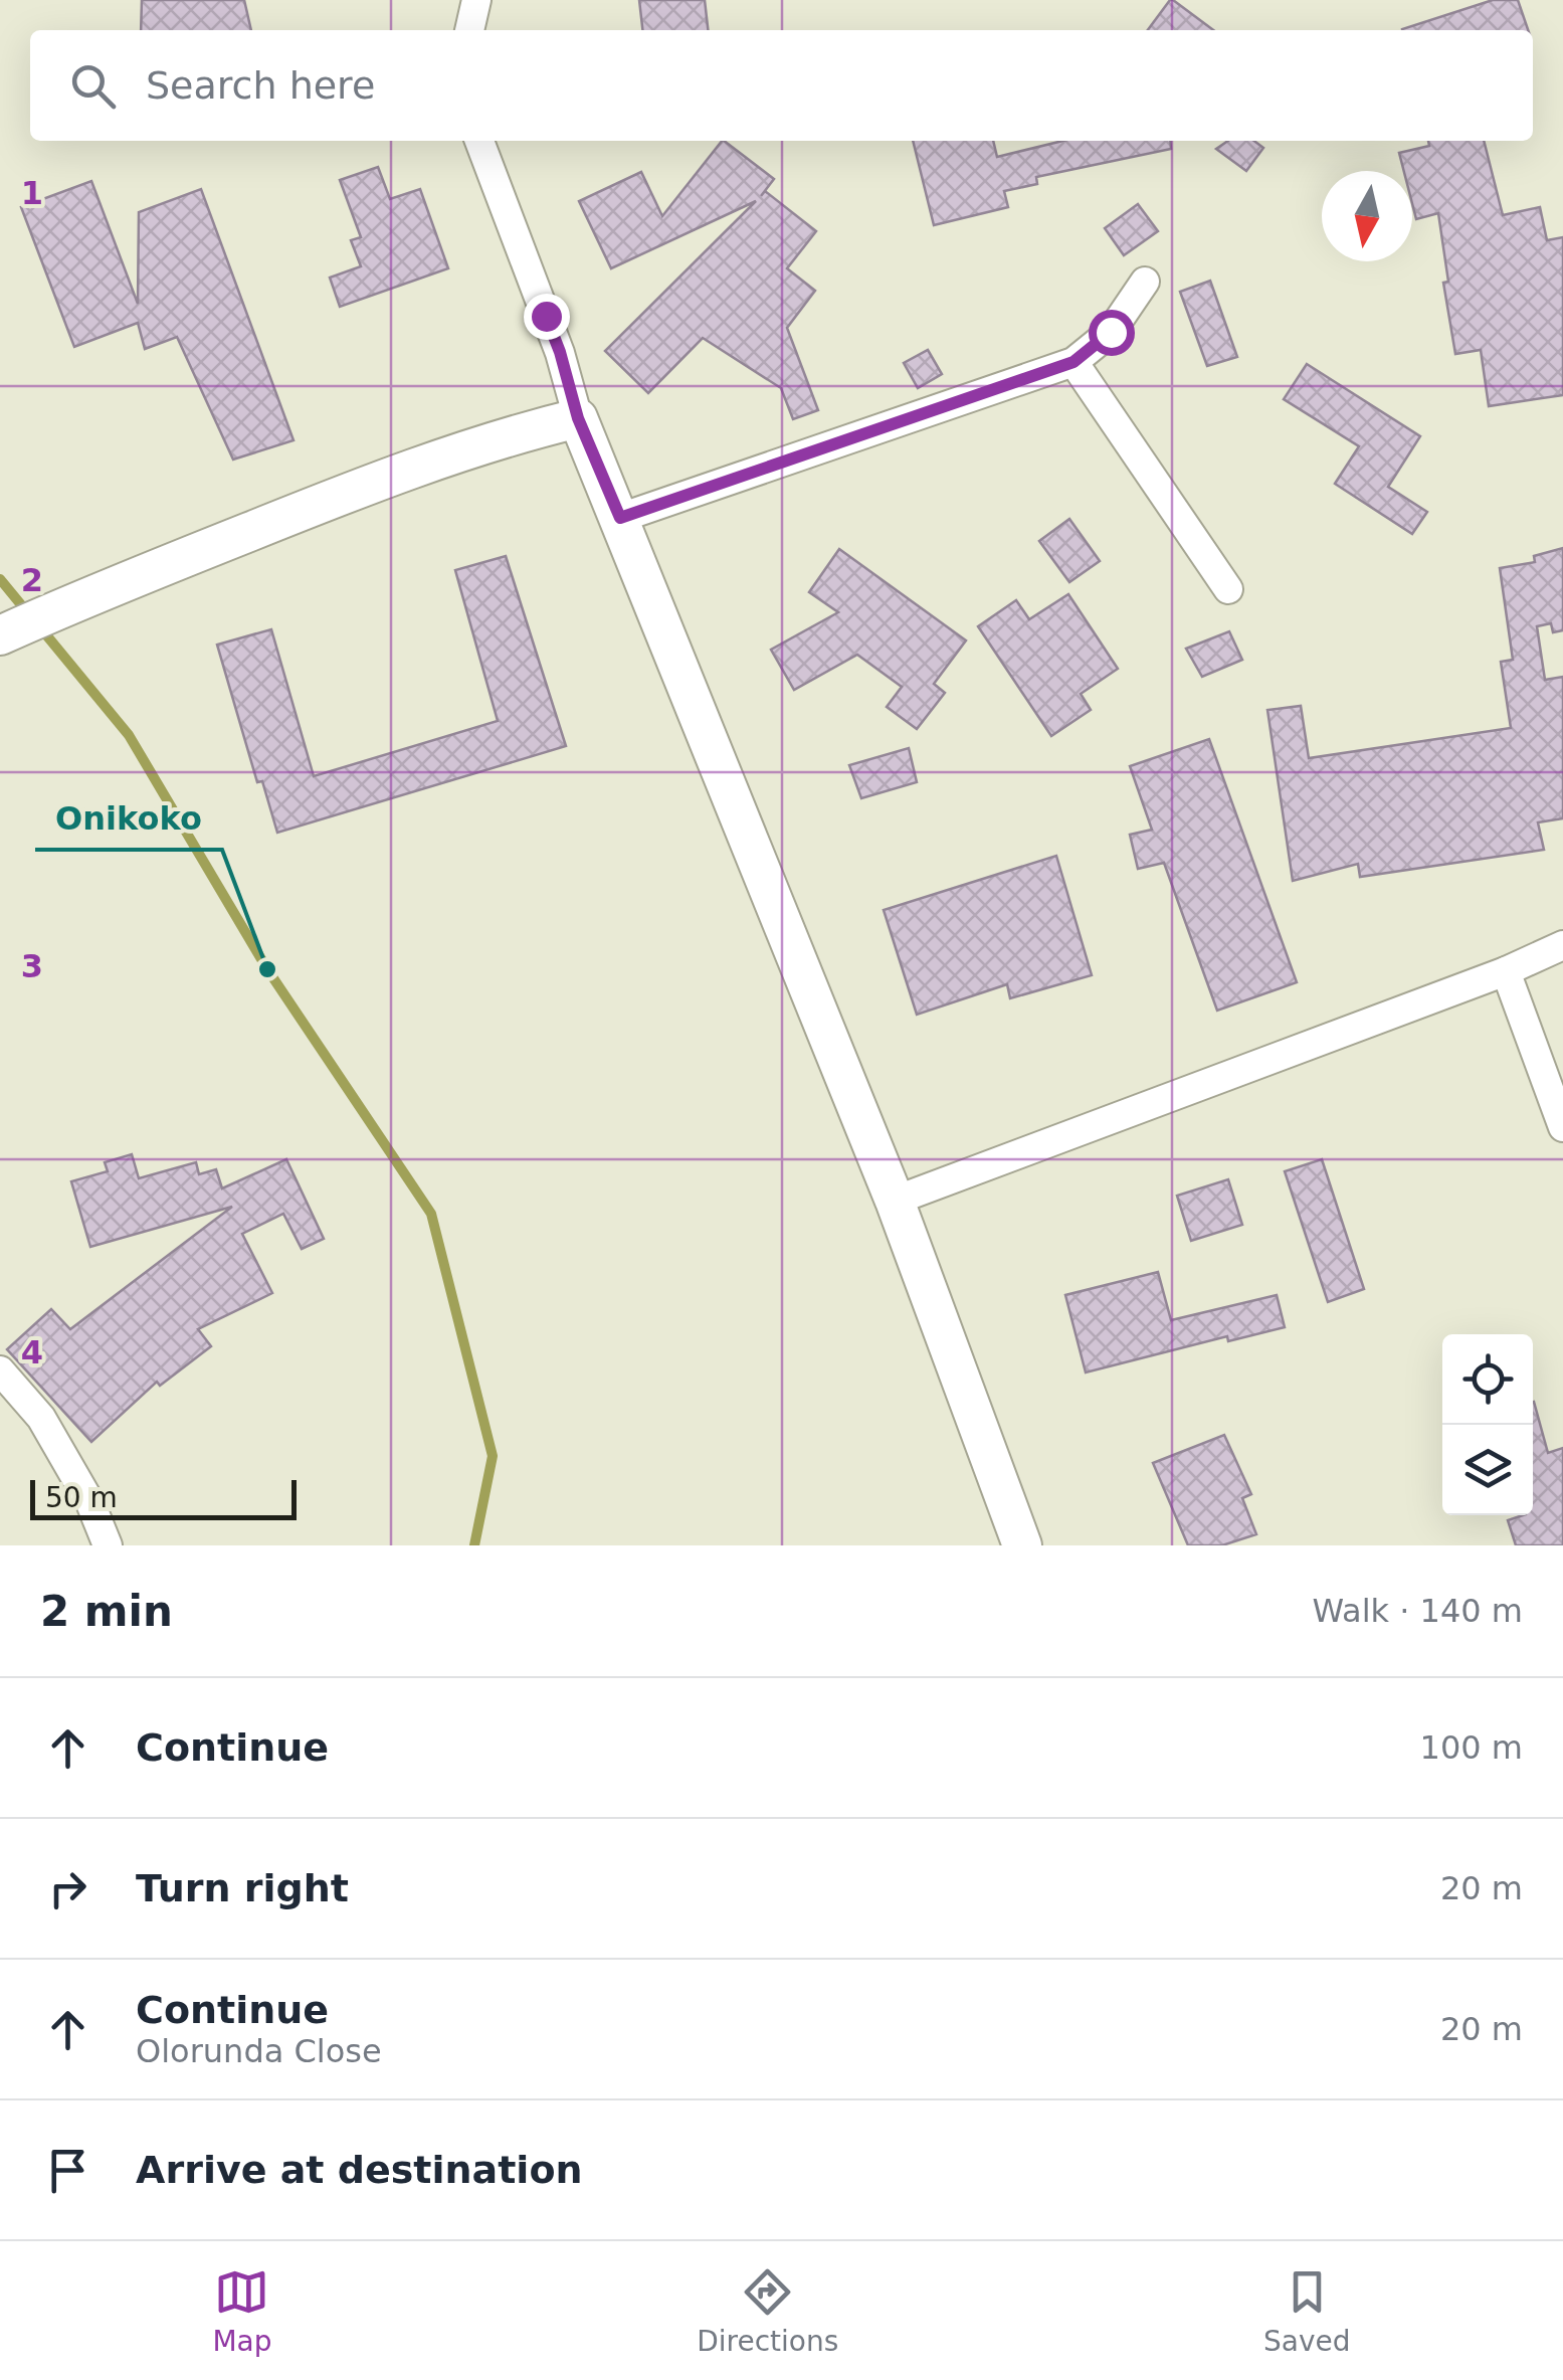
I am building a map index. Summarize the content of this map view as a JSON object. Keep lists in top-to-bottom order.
{
  "places": ["Onikoko"],
  "scale_bar": "50 m",
  "north": "bottom",
  "page": {
    "search": "Search here",
    "scale": "50 m",
    "heading": ["2 min", "Walk · 140 m"],
    "list": [
      ["Continue", "100 m"],
      ["Turn right", "20 m"],
      ["Continue", "Olorunda Close", "20 m"],
      "Arrive at destination"
    ],
    "nav": ["Map", "Directions", "Saved"]
  },
  "grid": {
    "rows": [
      "1",
      "2",
      "3",
      "4"
    ]
  }
}
